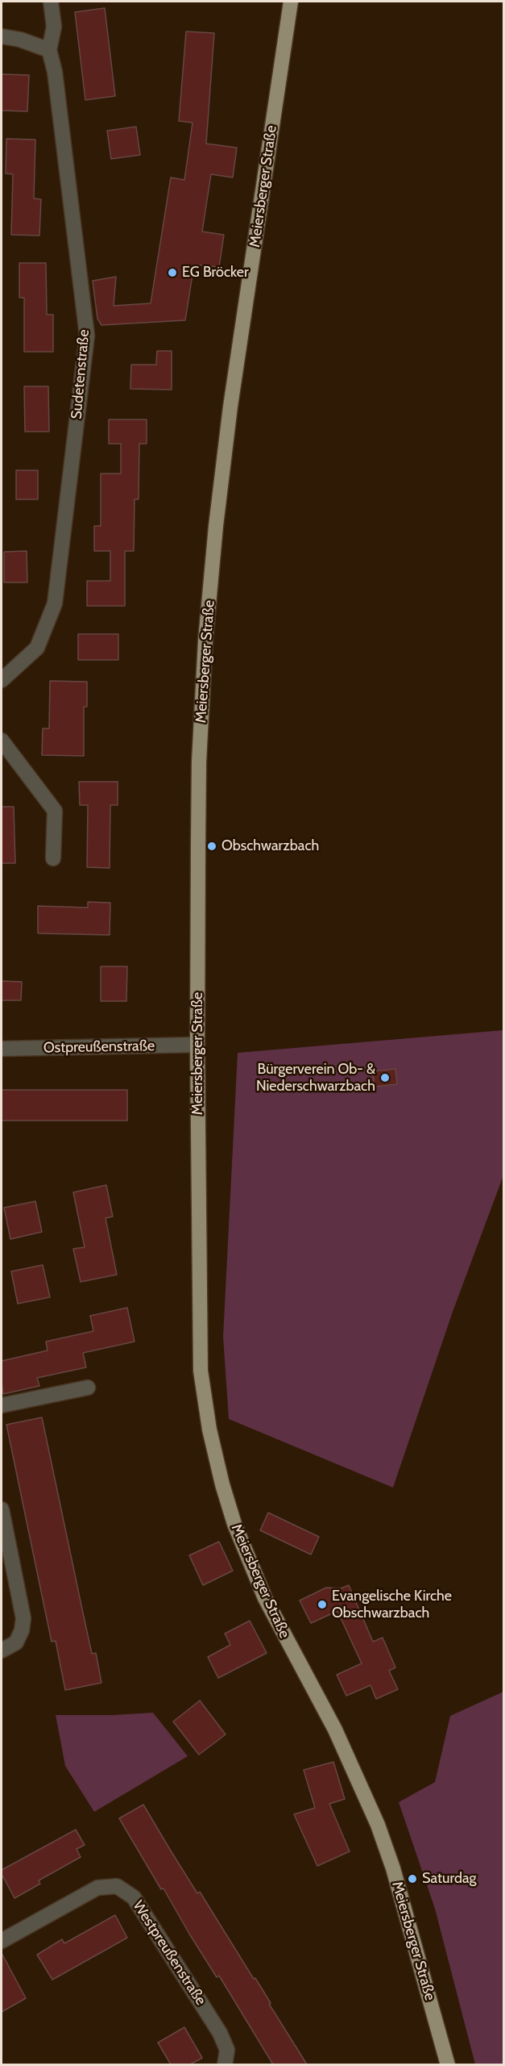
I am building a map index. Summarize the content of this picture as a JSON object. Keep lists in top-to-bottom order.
{
  "streets": {
    "main road": ["Meiersberger Straße"],
    "street": ["Sudetenstraße", "Ostpreußenstraße", "Westpreußenstraße"]
  },
  "crossings": [
    ["Meiersberger Straße", "Ostpreußenstraße"]
  ],
  "places": [
    "EG Bröcker",
    "Obschwarzbach",
    "Bürgerverein Ob- & Niederschwarzbach",
    "Evangelische Kirche Obschwarzbach",
    "Saturdag"
  ]
}
